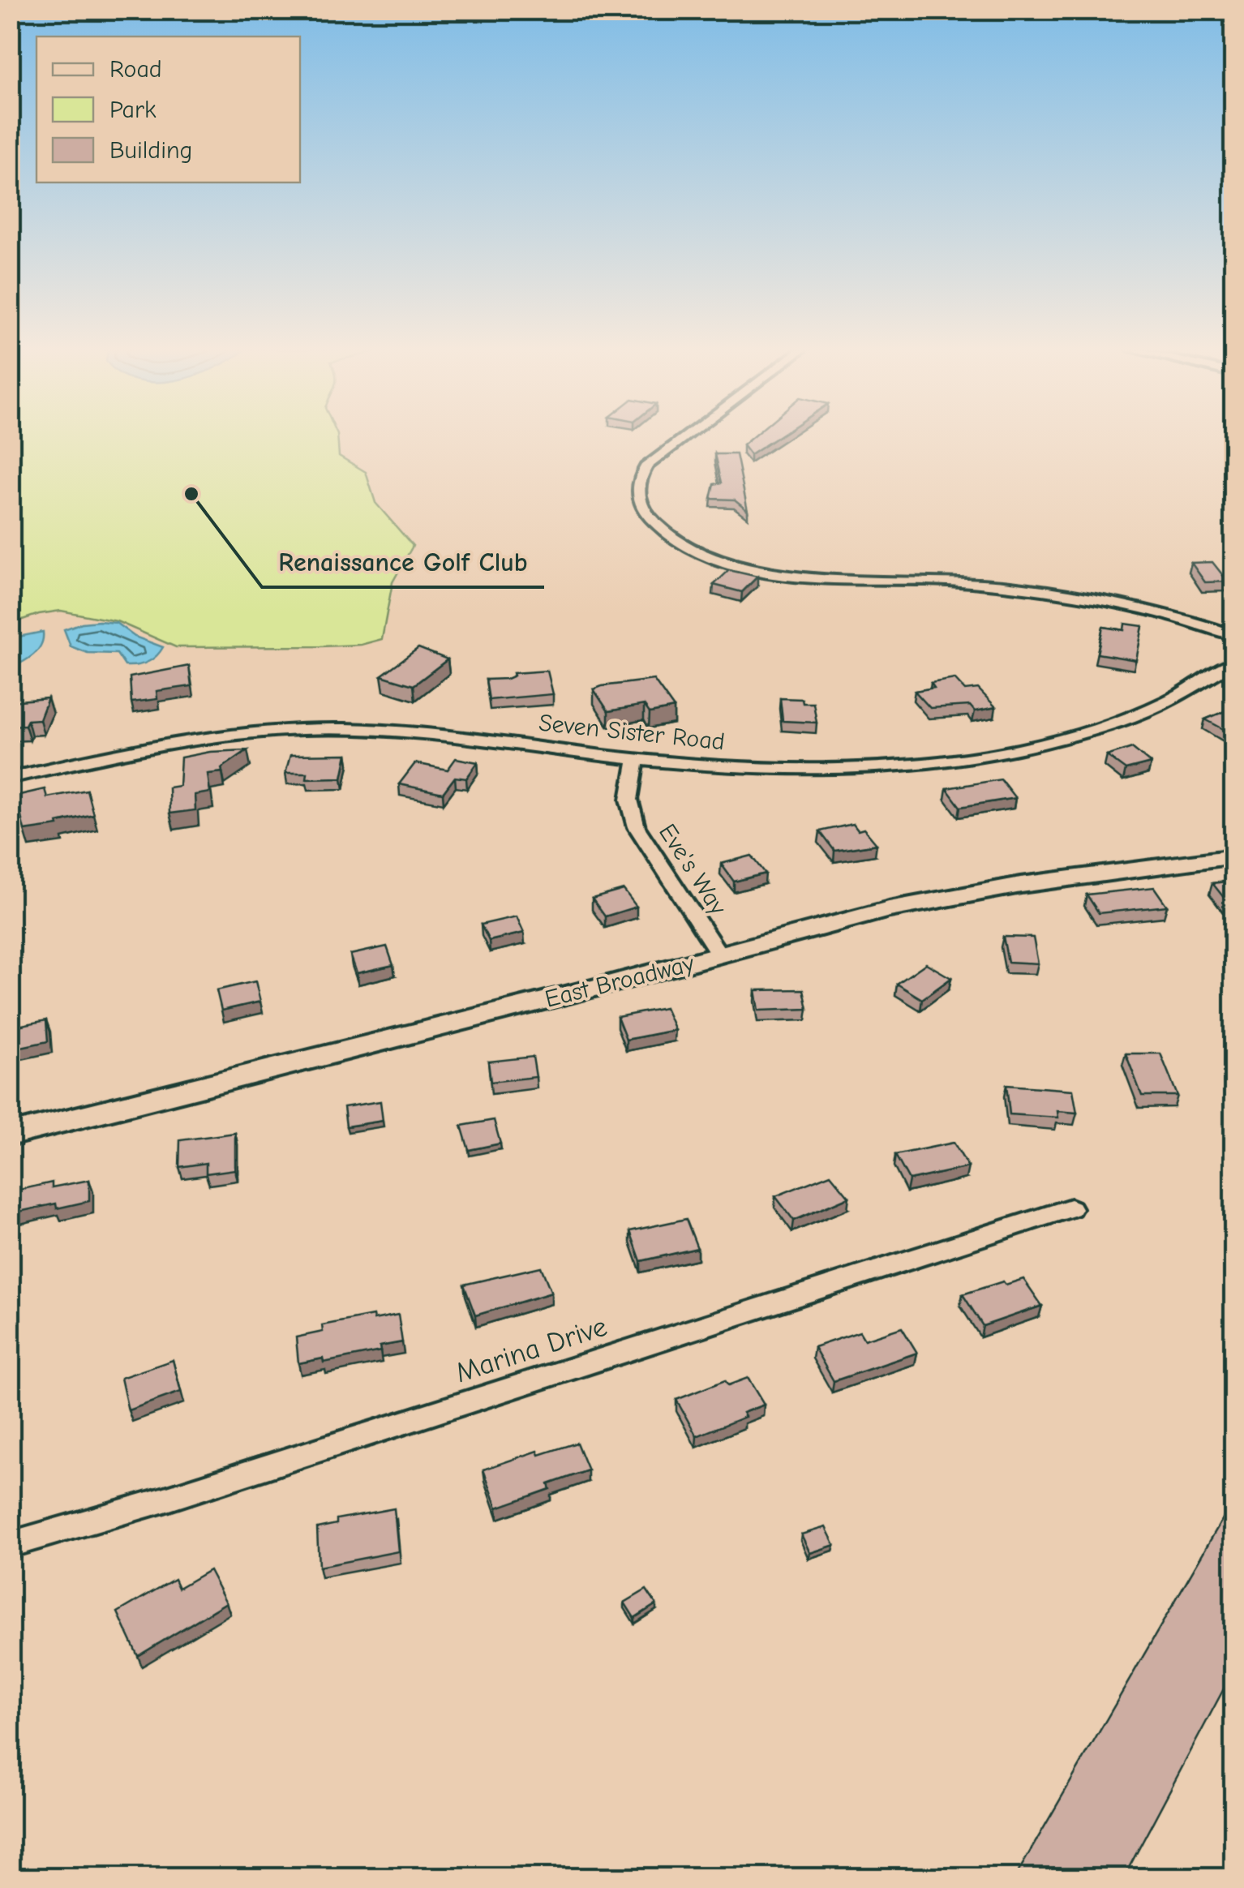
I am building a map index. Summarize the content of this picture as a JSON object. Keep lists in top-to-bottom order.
{
  "streets": {
    "street": [
      "Seven Sister Road",
      "Eve's Way",
      "East Broadway",
      "Marina Drive"
    ]
  },
  "crossings": [
    ["Seven Sister Road", "Eve's Way"],
    ["Eve's Way", "East Broadway"]
  ],
  "places": ["Renaissance Golf Club"],
  "legend": ["Road", "Park", "Building"]
}
